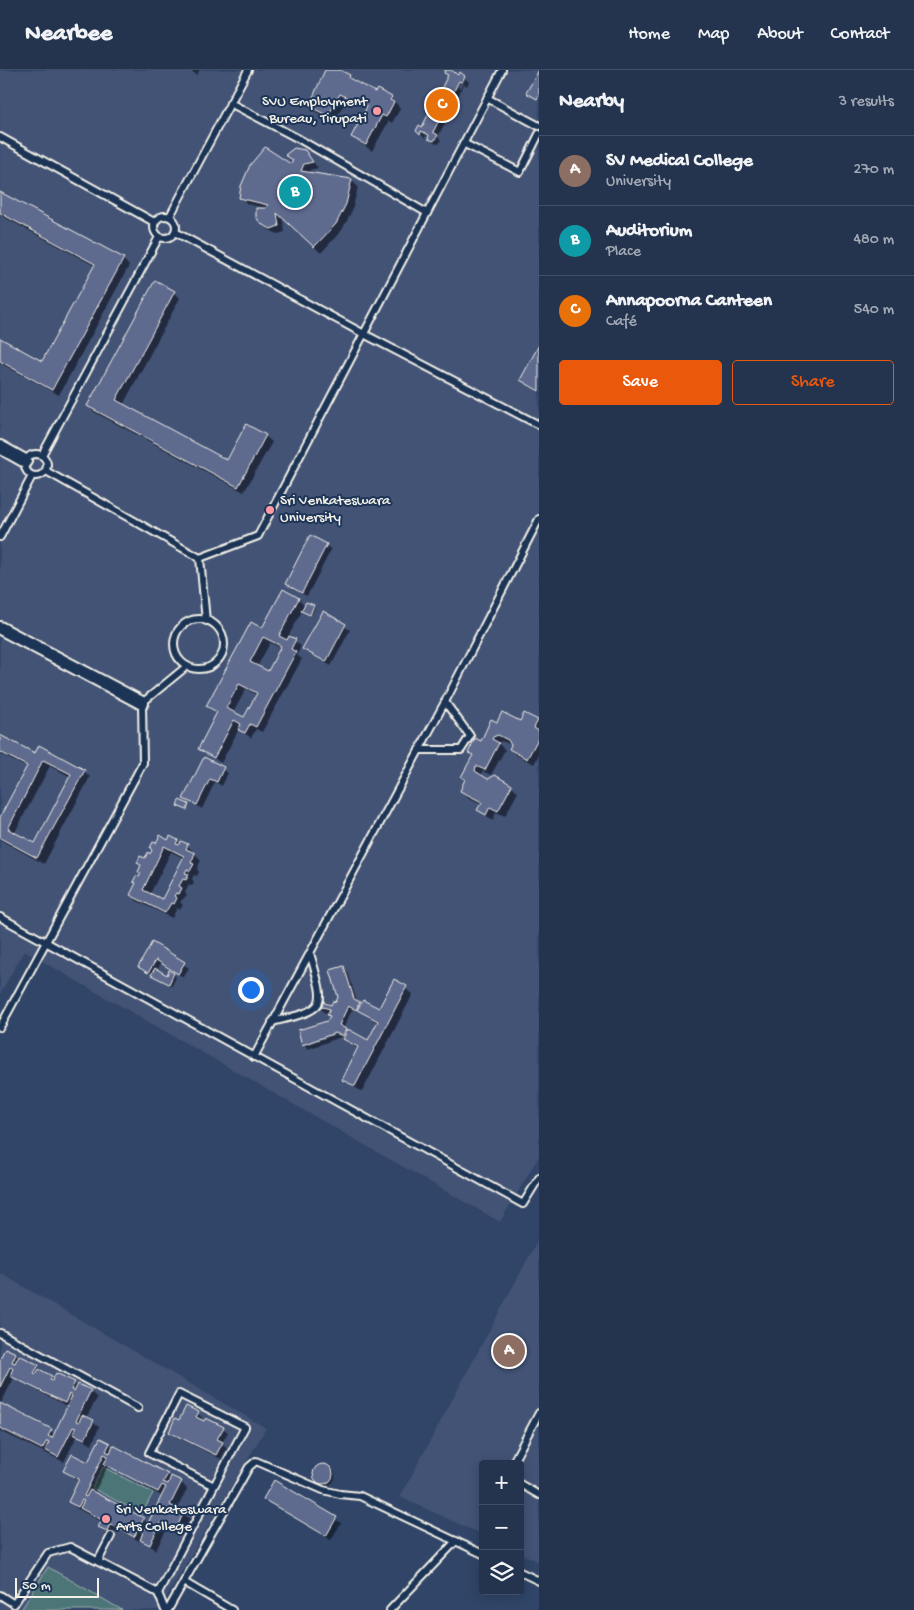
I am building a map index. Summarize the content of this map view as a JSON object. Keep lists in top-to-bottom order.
{
  "places": ["SVU Employment Bureau, Tirupati", "Sri Venkateswara University", "Sri Venkateswara Arts College"],
  "scale_bar": "50 m",
  "page": {
    "header": "Nearbee",
    "nav": [
      "Home",
      "Map",
      "About",
      "Contact"
    ],
    "heading": ["Nearby", "3 results"],
    "pins": ["C", "B", "A"],
    "list": [
      {
        "mark": "A",
        "name": "SV Medical College",
        "note": "University",
        "value": "270 m"
      },
      {
        "mark": "B",
        "name": "Auditorium",
        "note": "Place",
        "value": "480 m"
      },
      {
        "mark": "C",
        "name": "Annapoorna Canteen",
        "note": "Café",
        "value": "540 m"
      }
    ],
    "buttons": ["Save", "Share"],
    "map_buttons": ["+", "−"],
    "scale": "50 m"
  }
}
